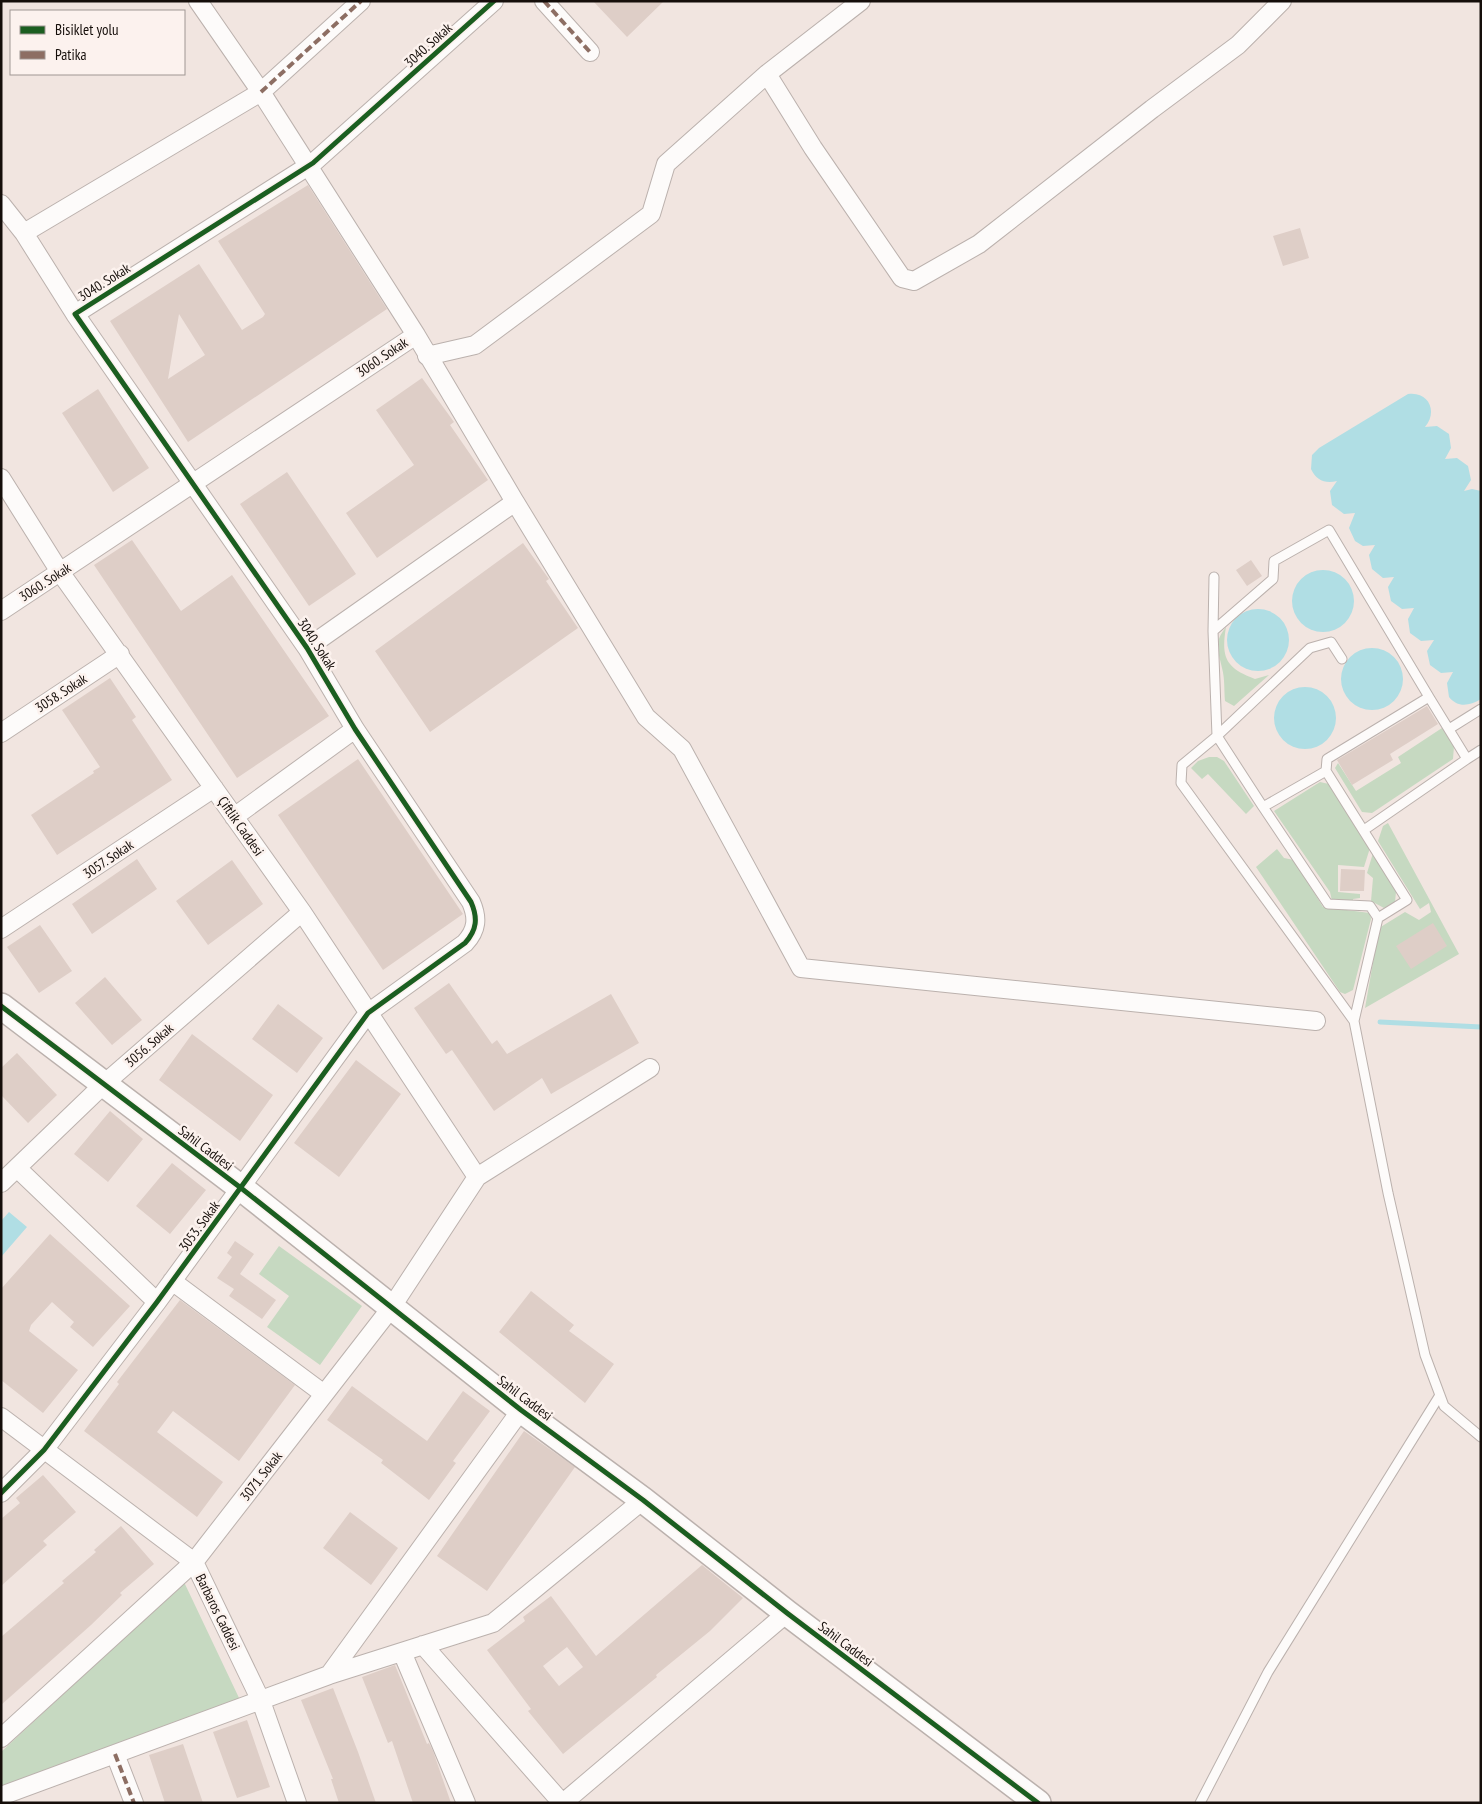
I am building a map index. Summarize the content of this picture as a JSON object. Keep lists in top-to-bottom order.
{
  "streets": {
    "street": [
      "3040. Sokak",
      "3060. Sokak",
      "3058. Sokak",
      "Çiftlik Caddesi",
      "3057. Sokak",
      "3056. Sokak",
      "Sahil Caddesi",
      "3053. Sokak",
      "3071. Sokak",
      "Barbaros Caddesi"
    ]
  },
  "crossings": [
    ["3040. Sokak", "3060. Sokak"],
    ["3040. Sokak", "Çiftlik Caddesi"],
    ["3040. Sokak", "3053. Sokak"],
    ["3060. Sokak", "Çiftlik Caddesi"],
    ["3058. Sokak", "Çiftlik Caddesi"],
    ["Çiftlik Caddesi", "3057. Sokak"],
    ["Çiftlik Caddesi", "3056. Sokak"],
    ["Çiftlik Caddesi", "3053. Sokak"],
    ["Çiftlik Caddesi", "3071. Sokak"],
    ["3056. Sokak", "Sahil Caddesi"],
    ["Sahil Caddesi", "3053. Sokak"],
    ["Sahil Caddesi", "3071. Sokak"],
    ["3053. Sokak", "Barbaros Caddesi"],
    ["3071. Sokak", "Barbaros Caddesi"]
  ],
  "legend": ["Bisiklet yolu", "Patika"]
}
